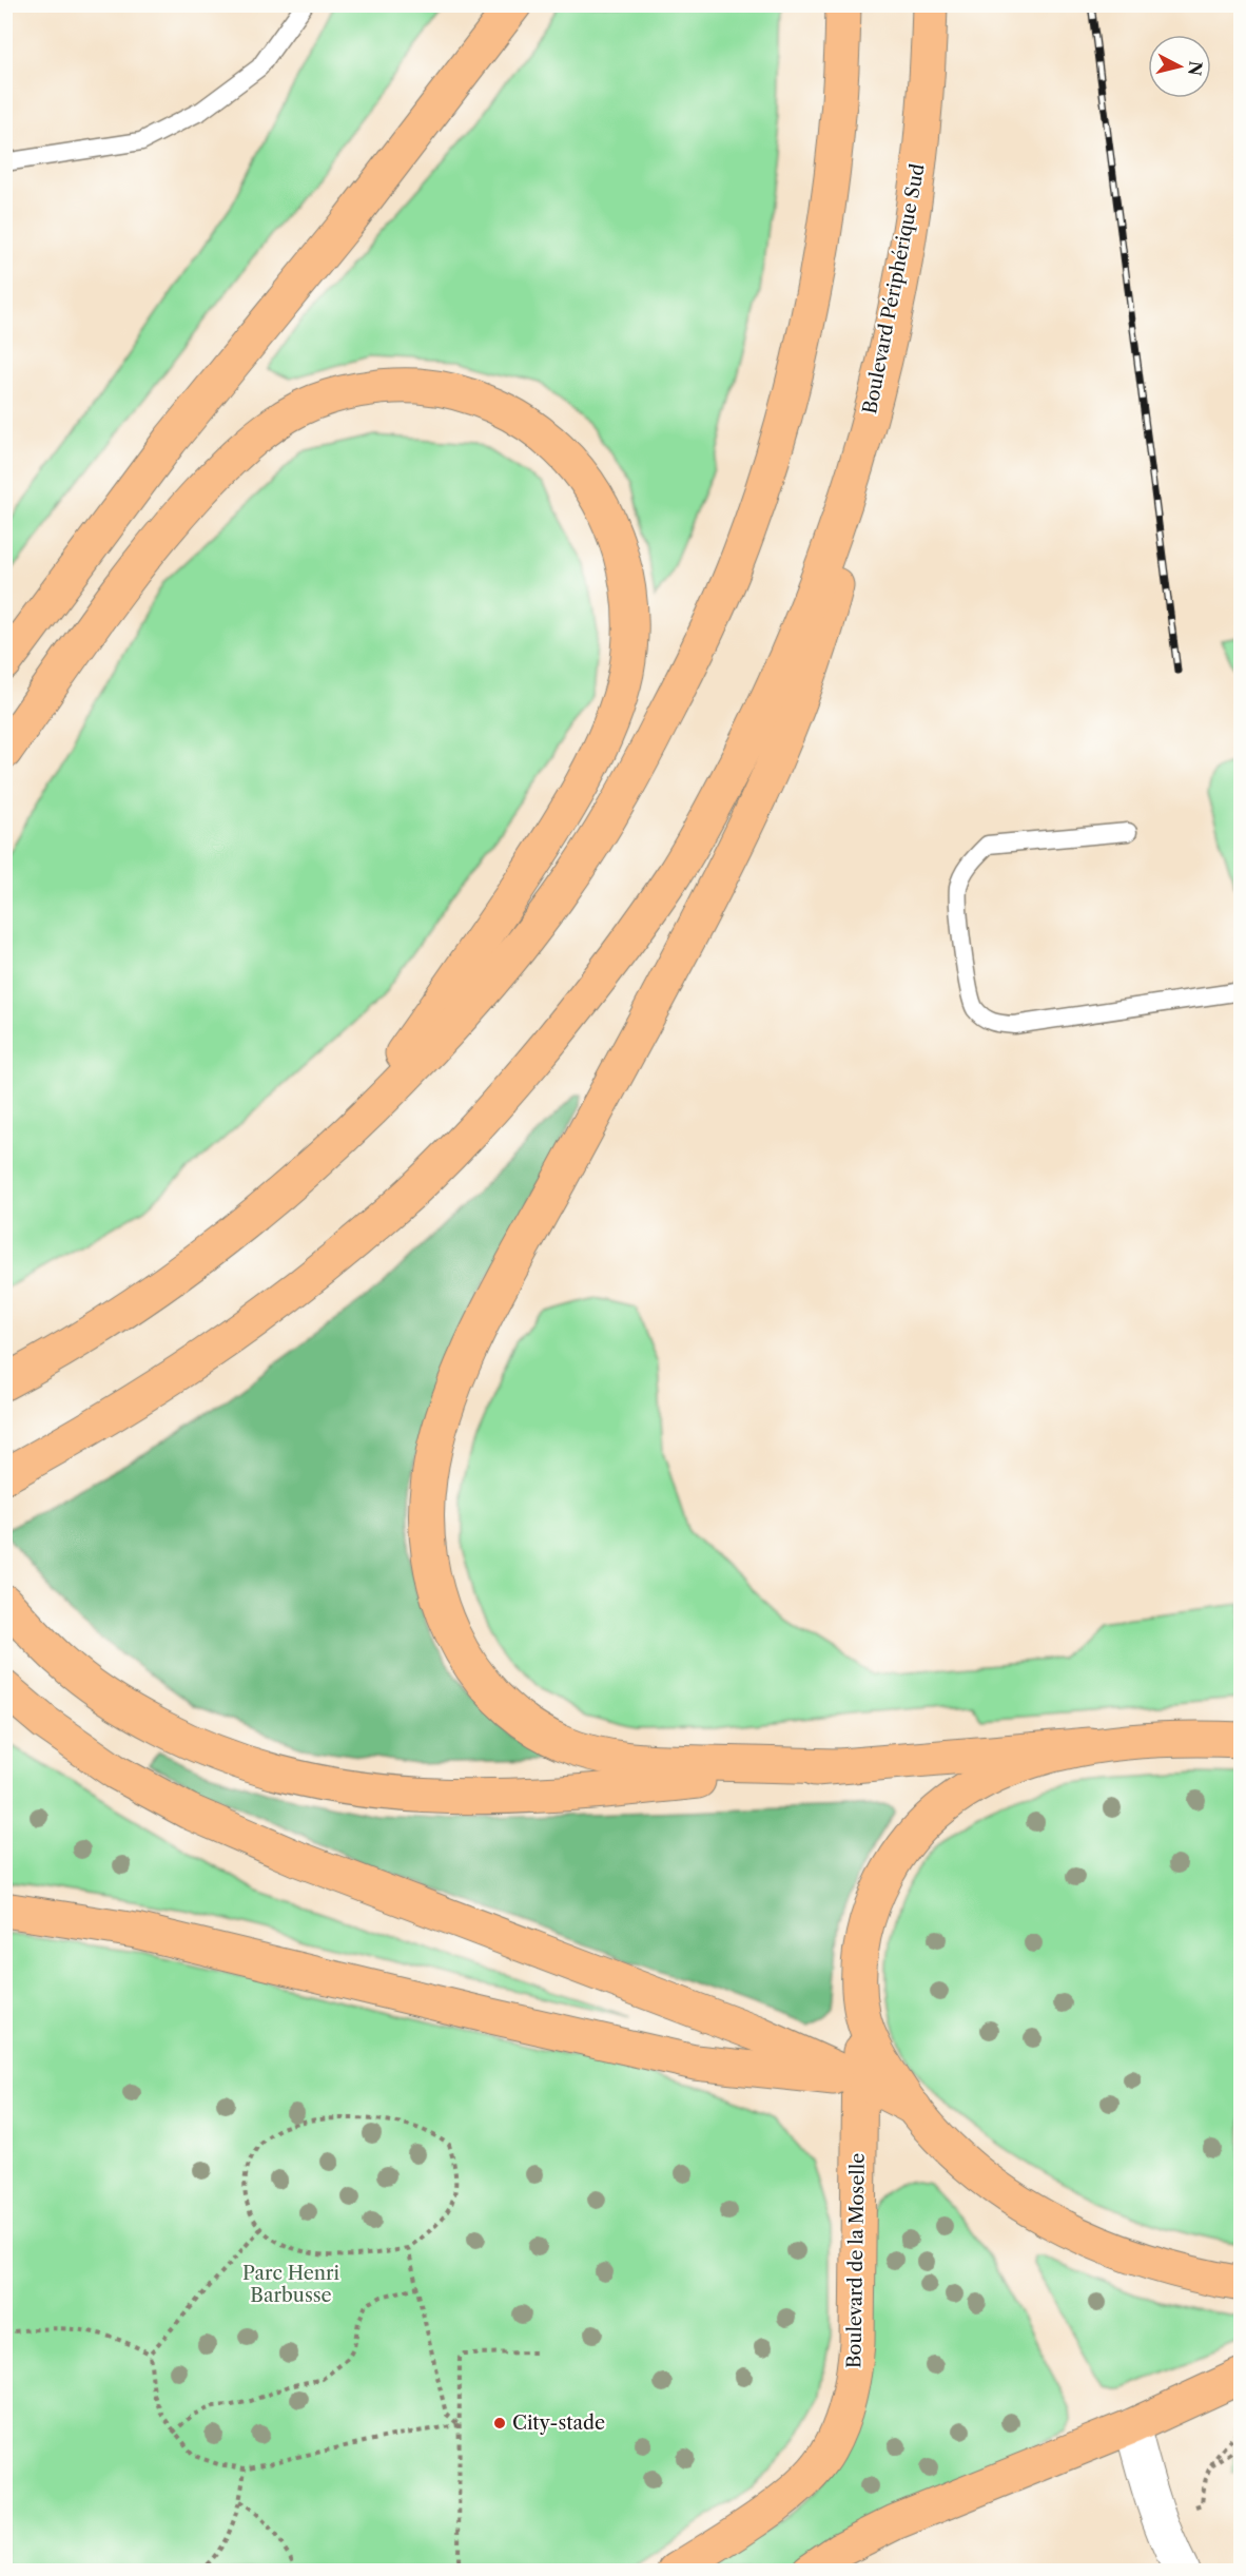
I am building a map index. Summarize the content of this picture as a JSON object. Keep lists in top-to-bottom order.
{
  "streets": {
    "main road": ["Boulevard Périphérique Sud", "Boulevard de la Moselle"]
  },
  "parks": ["Parc Henri Barbusse"],
  "places": ["City-stade"],
  "north": "right"
}
